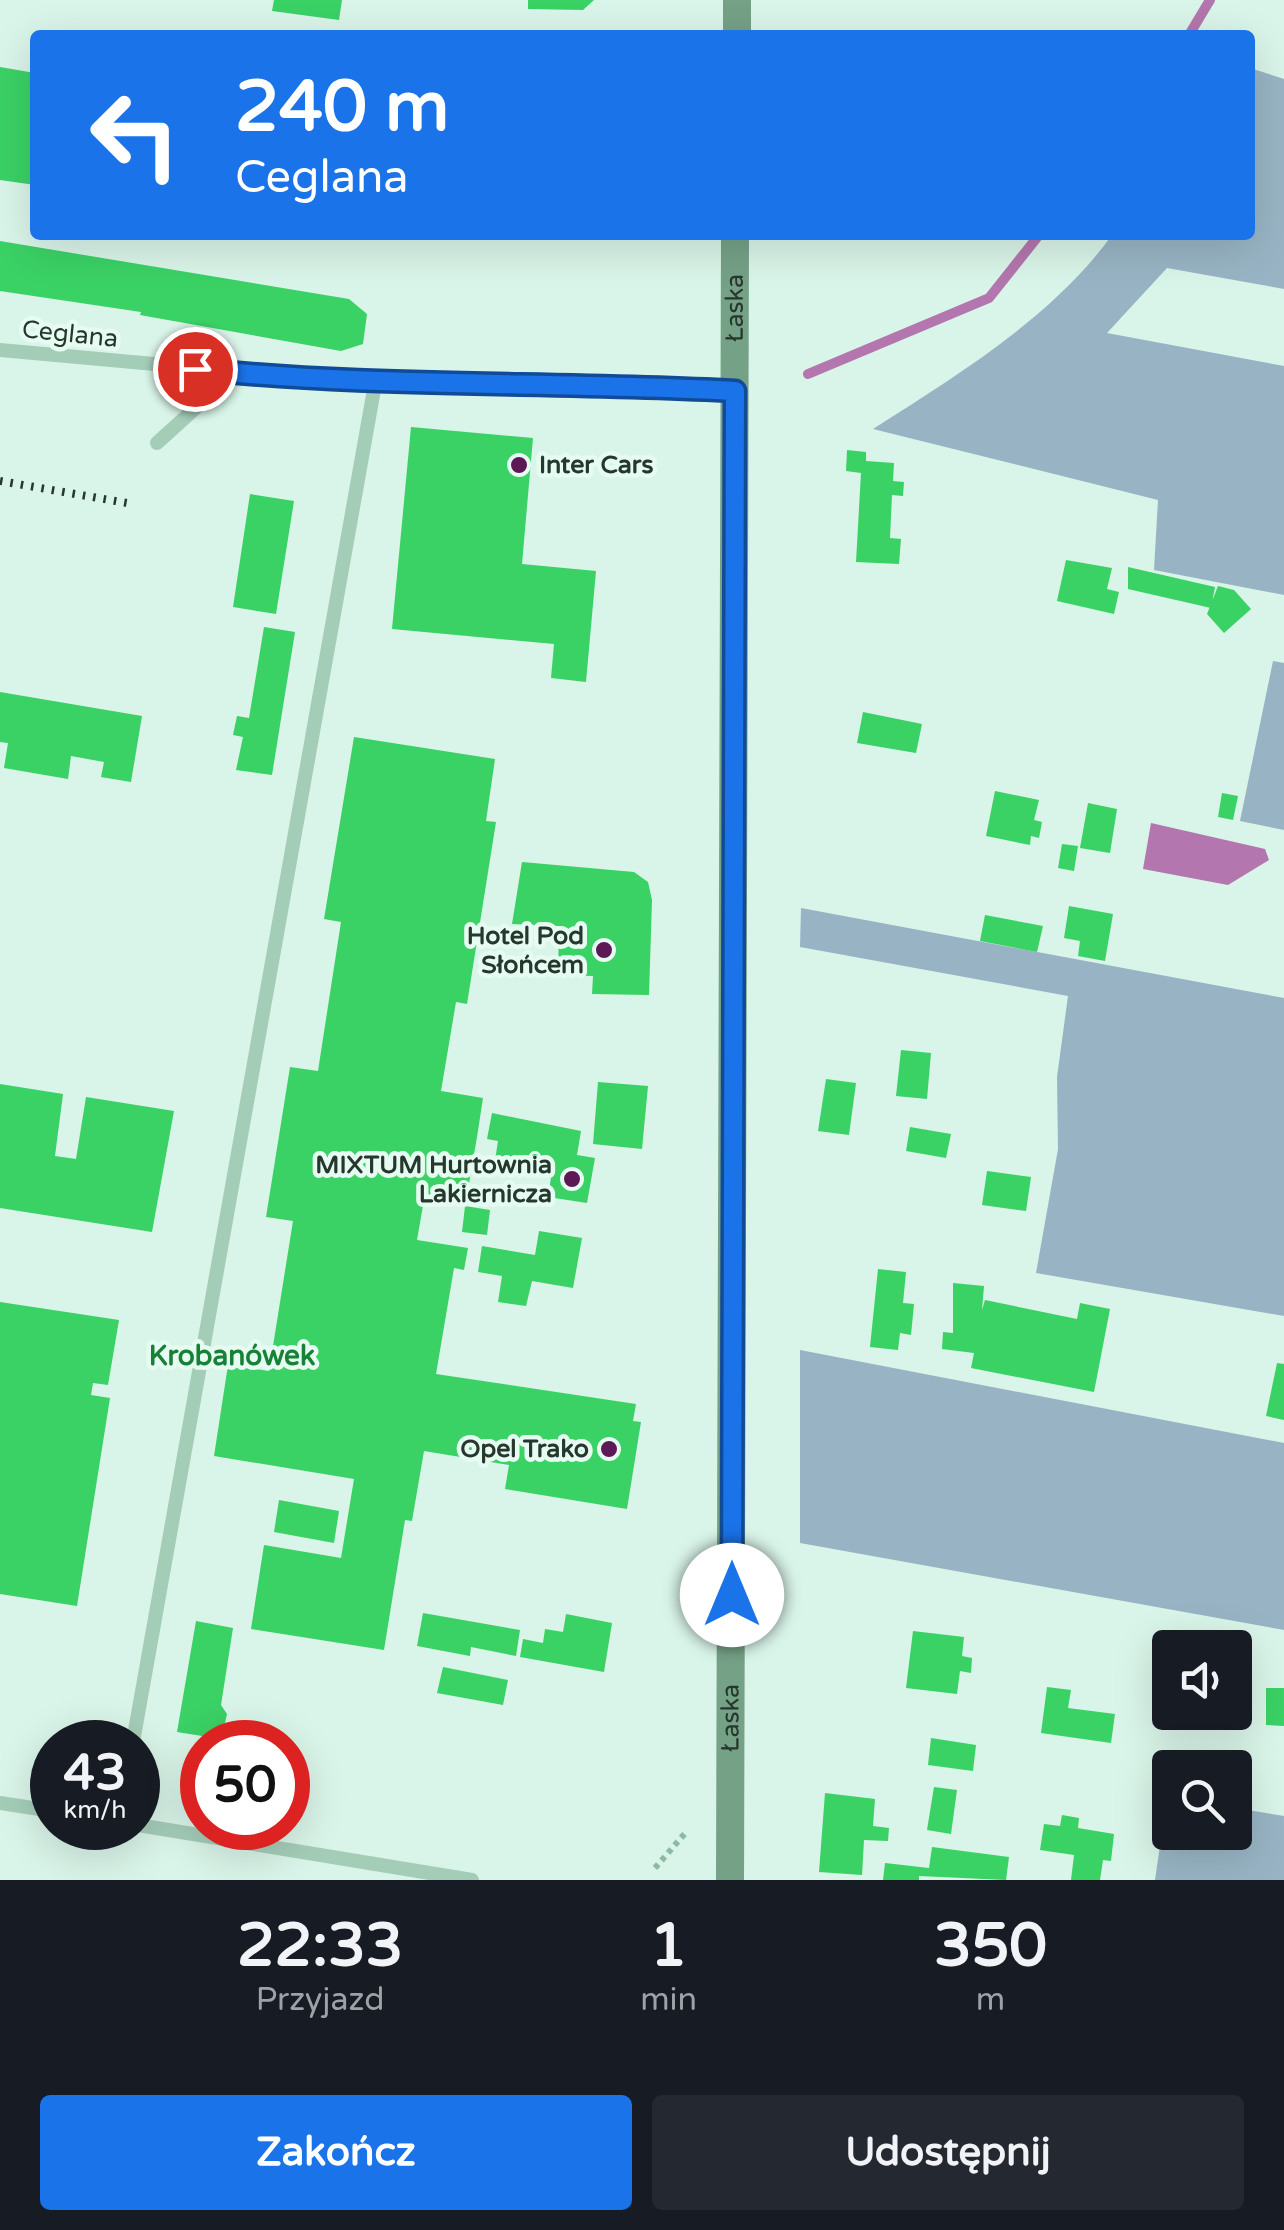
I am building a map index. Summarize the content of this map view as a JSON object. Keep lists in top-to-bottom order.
{
  "streets": {
    "main road": ["Łaska"],
    "lane": ["Ceglana"]
  },
  "crossings": [
    ["Łaska", "Ceglana"]
  ],
  "districts": ["Krobanówek"],
  "places": [
    "Inter Cars",
    "Hotel Pod Słońcem",
    "MIXTUM Hurtownia Lakiernicza",
    "Opel Trako"
  ],
  "page": {
    "turn": ["240 m", "Ceglana"],
    "speed": "43 km/h",
    "limit": "50",
    "eta": [
      "22:33",
      "Przyjazd",
      "1",
      "min",
      "350",
      "m"
    ],
    "buttons": ["Zakończ", "Udostępnij"]
  }
}
